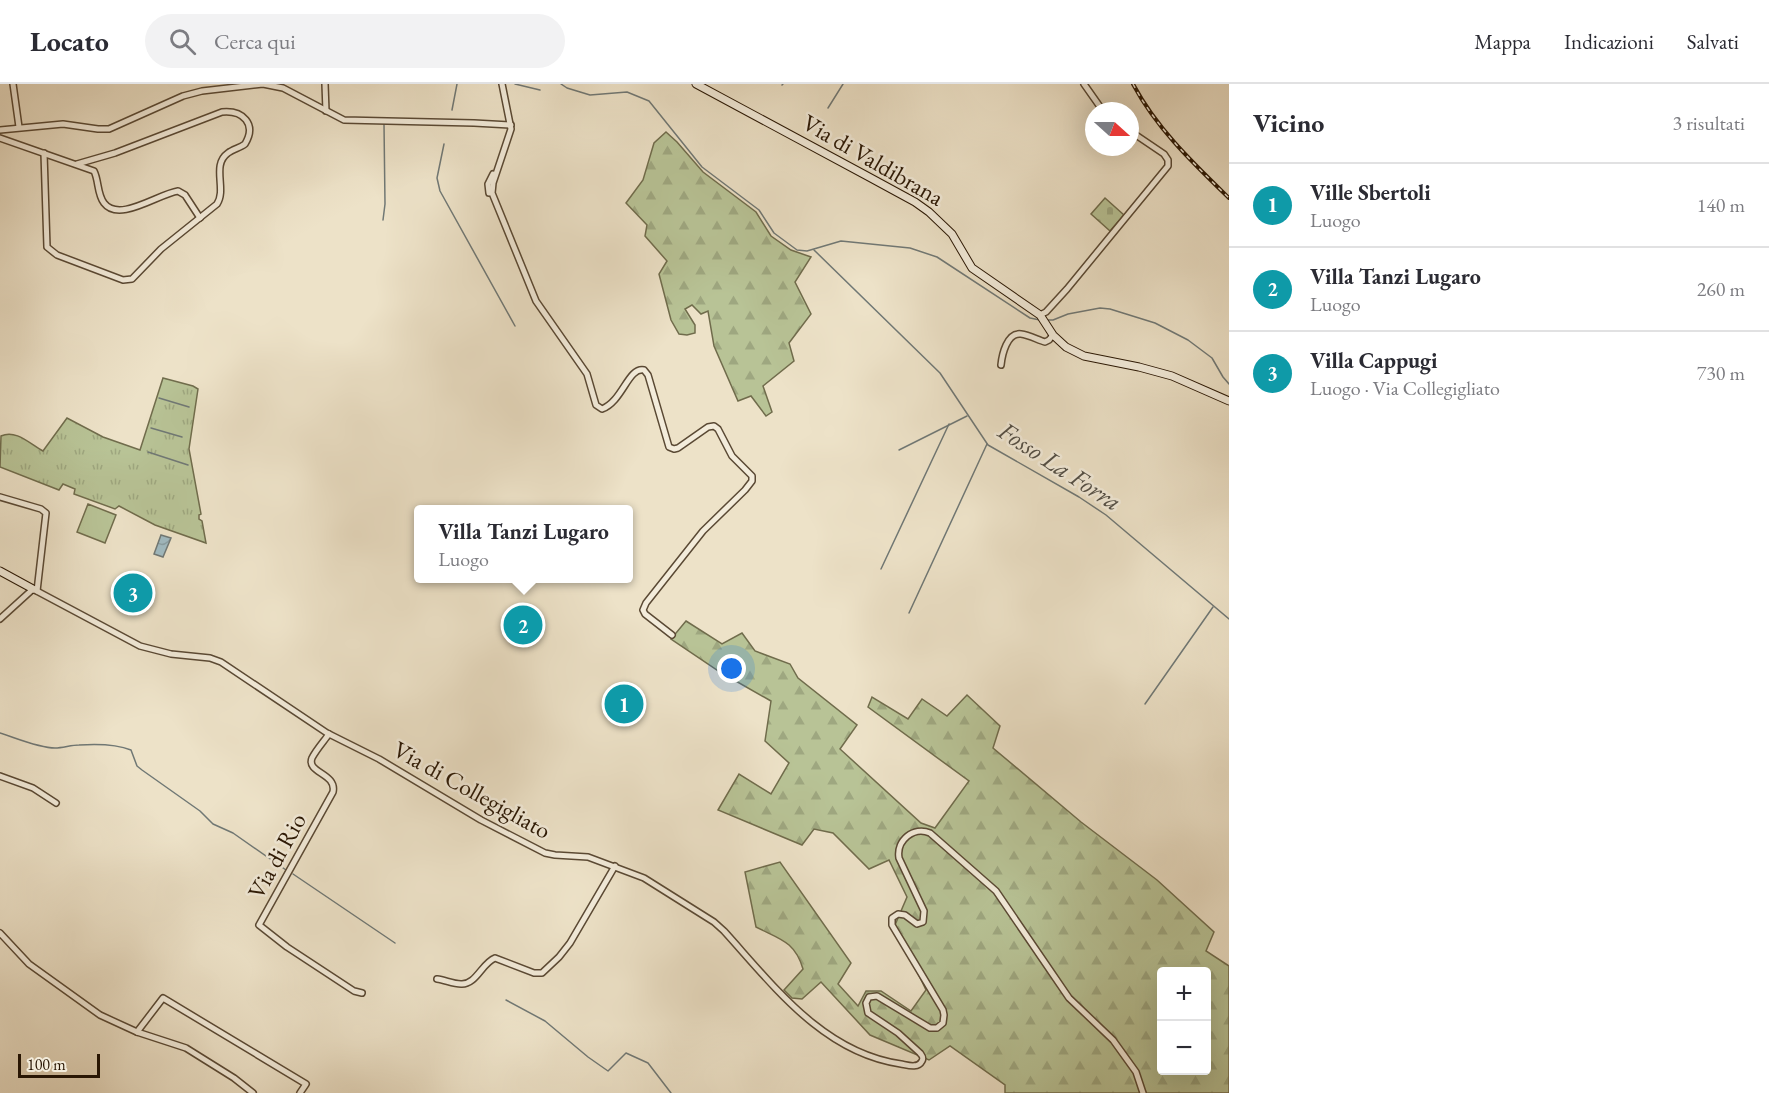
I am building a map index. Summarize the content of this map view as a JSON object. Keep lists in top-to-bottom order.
{
  "streets": {
    "street": ["Via di Valdibrana", "Via di Collegigliato", "Via di Rio"]
  },
  "crossings": [
    ["Via di Collegigliato", "Via di Rio"]
  ],
  "water": ["Fosso La Forra"],
  "scale_bar": "100 m",
  "north": "right",
  "page": {
    "header": "Locato",
    "search": "Cerca qui",
    "nav": ["Mappa", "Indicazioni", "Salvati"],
    "heading": ["Vicino", "3 risultati"],
    "list": [
      {
        "mark": "1",
        "name": "Ville Sbertoli",
        "note": "Luogo",
        "value": "140 m"
      },
      {
        "mark": "2",
        "name": "Villa Tanzi Lugaro",
        "note": "Luogo",
        "value": "260 m"
      },
      {
        "mark": "3",
        "name": "Villa Cappugi",
        "note": "Luogo · Via Collegigliato",
        "value": "730 m"
      }
    ],
    "popup": ["Villa Tanzi Lugaro", "Luogo"],
    "pins": ["3", "2", "1"],
    "map_buttons": ["+", "−"],
    "scale": "100 m"
  }
}
